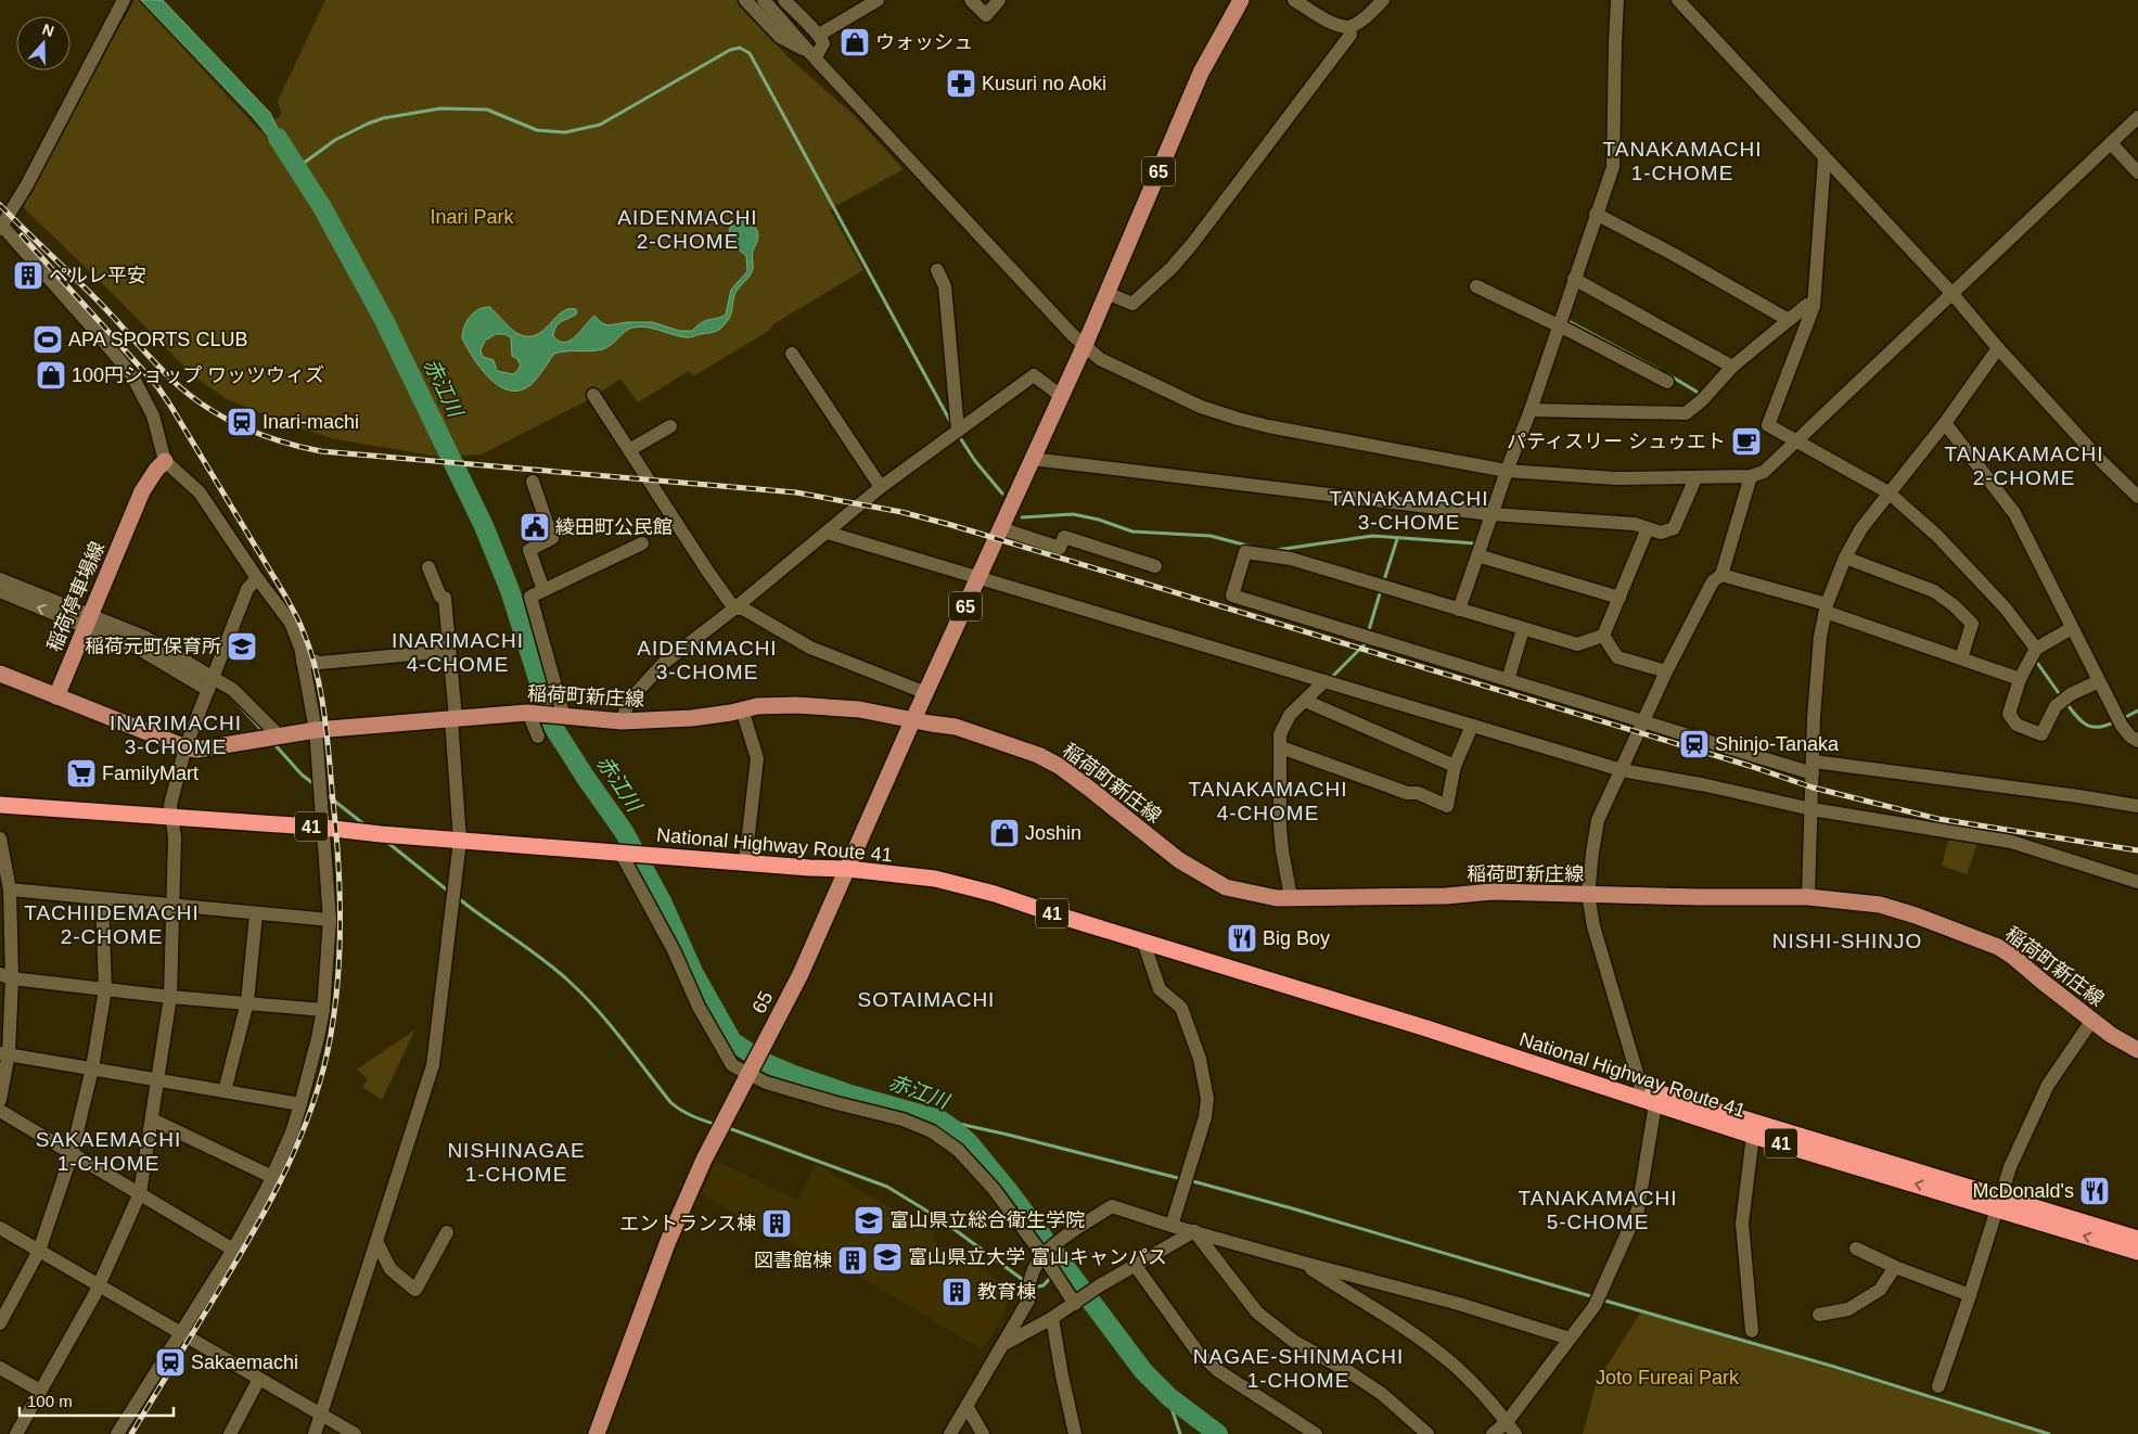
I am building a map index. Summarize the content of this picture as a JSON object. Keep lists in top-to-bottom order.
{
  "streets": {
    "highway": ["41", "National Highway Route 41"],
    "main road": ["65", "稲荷停車場線", "稲荷町新庄線"]
  },
  "crossings": [
    ["65", "稲荷町新庄線"],
    ["65", "National Highway Route 41"],
    ["稲荷停車場線", "稲荷町新庄線"]
  ],
  "districts": [
    "TANAKAMACHI 1-CHOME",
    "AIDENMACHI 2-CHOME",
    "TANAKAMACHI 2-CHOME",
    "TANAKAMACHI 3-CHOME",
    "INARIMACHI 4-CHOME",
    "AIDENMACHI 3-CHOME",
    "INARIMACHI 3-CHOME",
    "TANAKAMACHI 4-CHOME",
    "TACHIIDEMACHI 2-CHOME",
    "NISHI-SHINJO",
    "SOTAIMACHI",
    "SAKAEMACHI 1-CHOME",
    "NISHINAGAE 1-CHOME",
    "TANAKAMACHI 5-CHOME",
    "NAGAE-SHINMACHI 1-CHOME"
  ],
  "water": ["赤江川"],
  "parks": ["Inari Park", "Joto Fureai Park"],
  "places": {
    "shop": ["ウォッシュ", "100円ショップ ワッツウィズ", "Joshin"],
    "pharmacy": ["Kusuri no Aoki"],
    "building": [
      "ペルレ平安",
      "エントランス棟",
      "図書館棟",
      "教育棟"
    ],
    "sports": ["APA SPORTS CLUB"],
    "station": ["Inari-machi", "Shinjo-Tanaka", "Sakaemachi"],
    "cafe": ["パティスリー シュゥエト"],
    "public building": ["綾田町公民館"],
    "school or university": ["稲荷元町保育所", "富山県立総合衛生学院", "富山県立大学 富山キャンパス"],
    "supermarket": ["FamilyMart"],
    "restaurant": ["Big Boy", "McDonald's"]
  },
  "scale_bar": "100 m",
  "north": "top"
}
